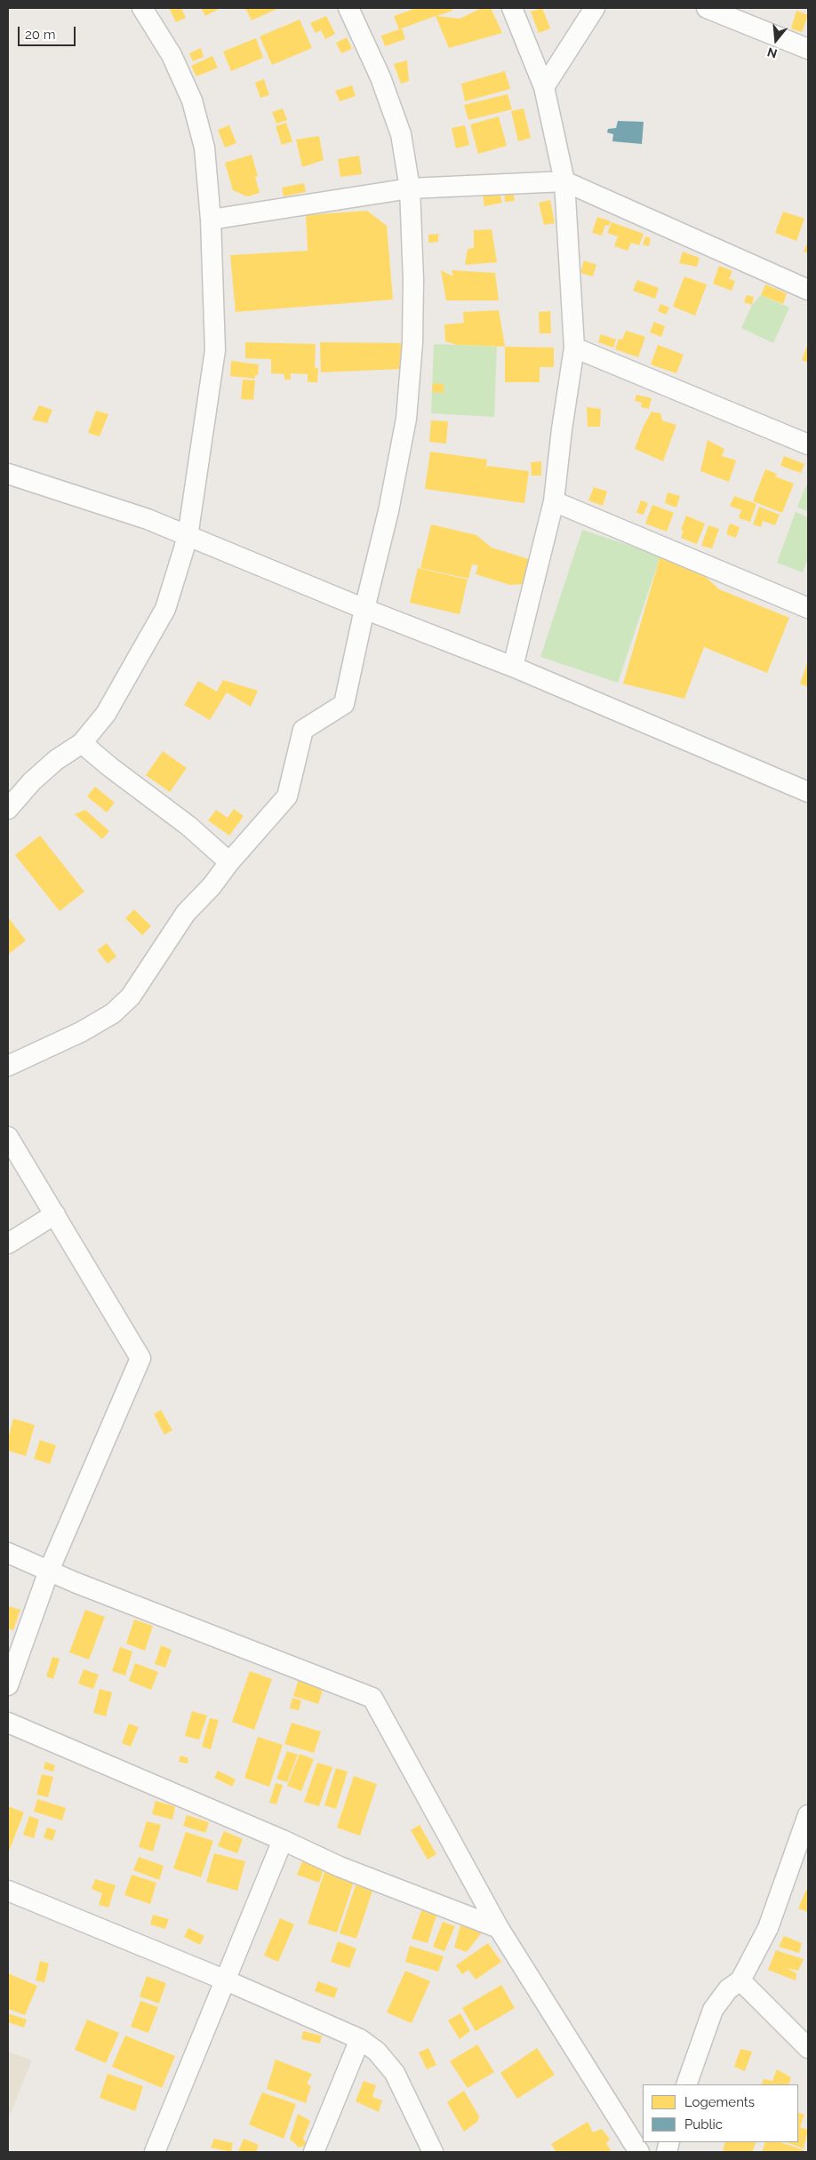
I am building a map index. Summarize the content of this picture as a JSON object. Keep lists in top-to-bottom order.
{
  "legend": ["Logements", "Public"],
  "scale_bar": "20 m",
  "north": "bottom"
}
